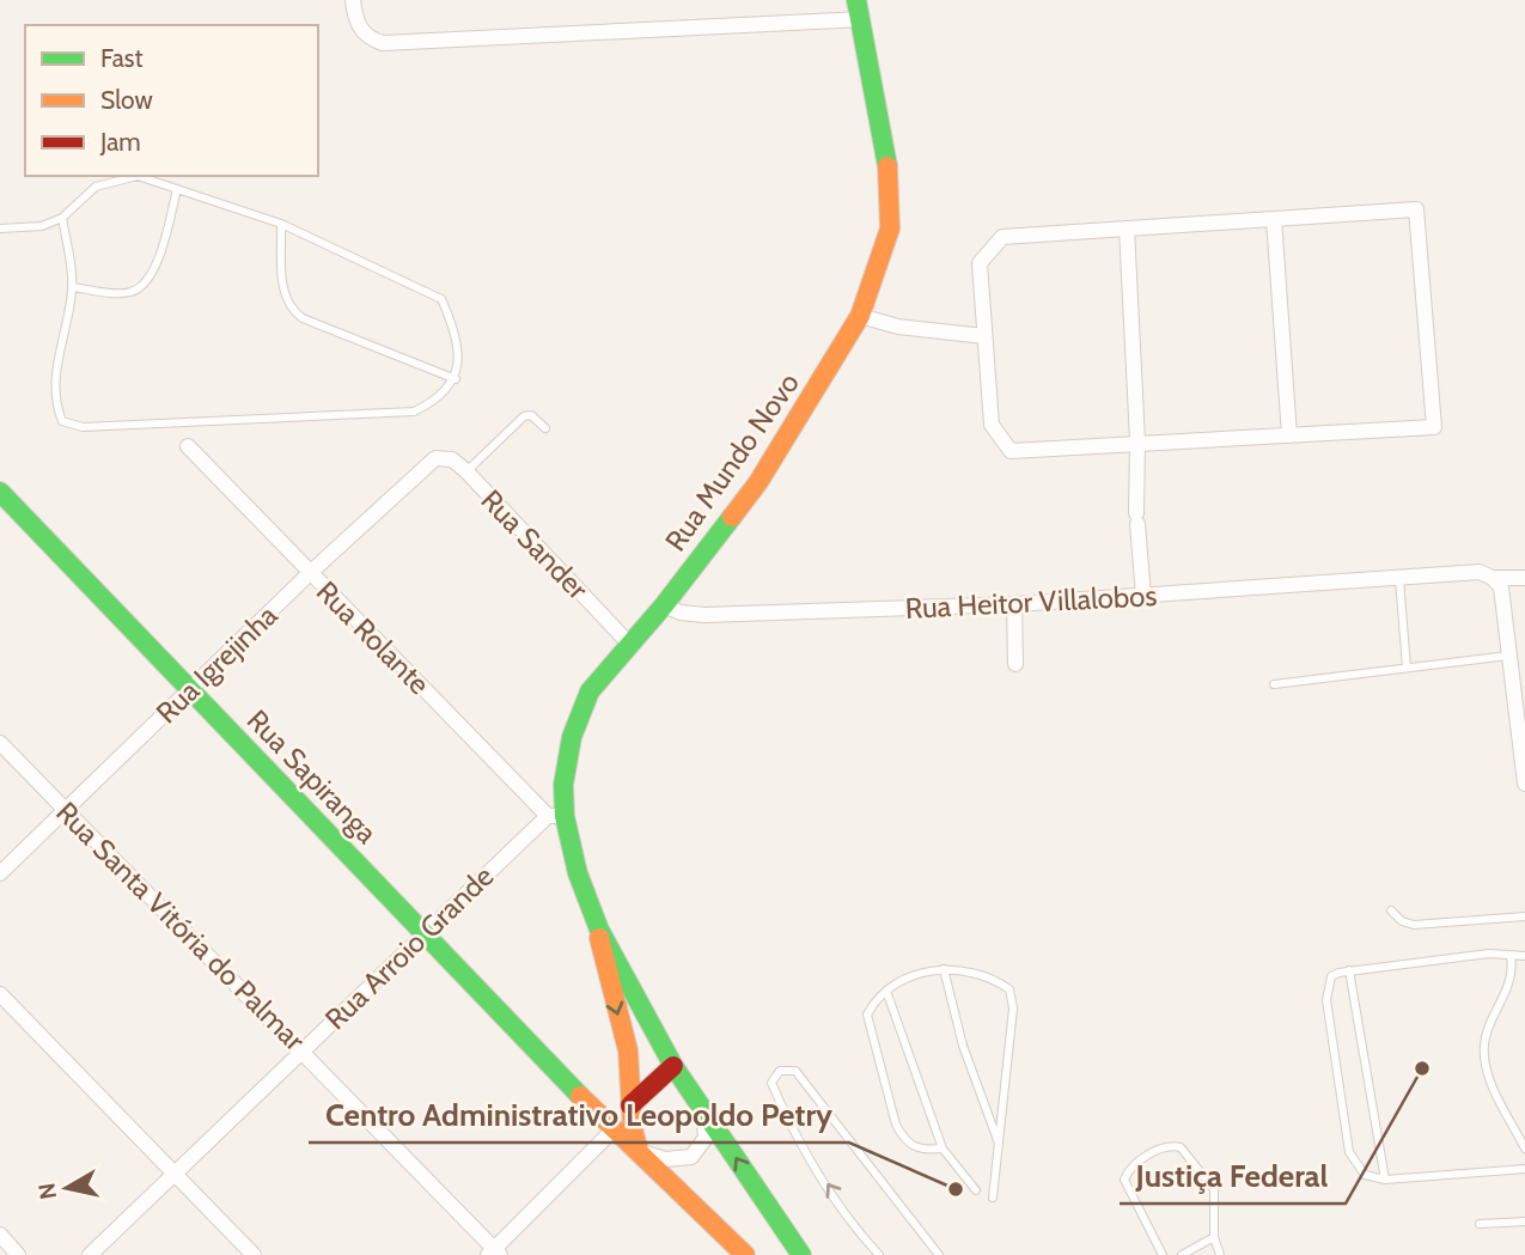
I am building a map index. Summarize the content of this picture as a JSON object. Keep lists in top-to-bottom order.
{
  "streets": {
    "main road": ["Rua Mundo Novo", "Rua Sapiranga"],
    "street": [
      "Rua Sander",
      "Rua Heitor Villalobos",
      "Rua Rolante",
      "Rua Igrejinha",
      "Rua Santa Vitória do Palmar",
      "Rua Arroio Grande"
    ]
  },
  "crossings": [
    ["Rua Mundo Novo", "Rua Sander"],
    ["Rua Mundo Novo", "Rua Heitor Villalobos"],
    ["Rua Mundo Novo", "Rua Rolante"],
    ["Rua Mundo Novo", "Rua Sapiranga"],
    ["Rua Mundo Novo", "Rua Arroio Grande"],
    ["Rua Sander", "Rua Igrejinha"],
    ["Rua Rolante", "Rua Igrejinha"],
    ["Rua Rolante", "Rua Arroio Grande"],
    ["Rua Igrejinha", "Rua Sapiranga"],
    ["Rua Igrejinha", "Rua Santa Vitória do Palmar"],
    ["Rua Sapiranga", "Rua Arroio Grande"],
    ["Rua Santa Vitória do Palmar", "Rua Arroio Grande"]
  ],
  "places": ["Justiça Federal", "Centro Administrativo Leopoldo Petry"],
  "legend": ["Fast", "Slow", "Jam"],
  "north": "left"
}
